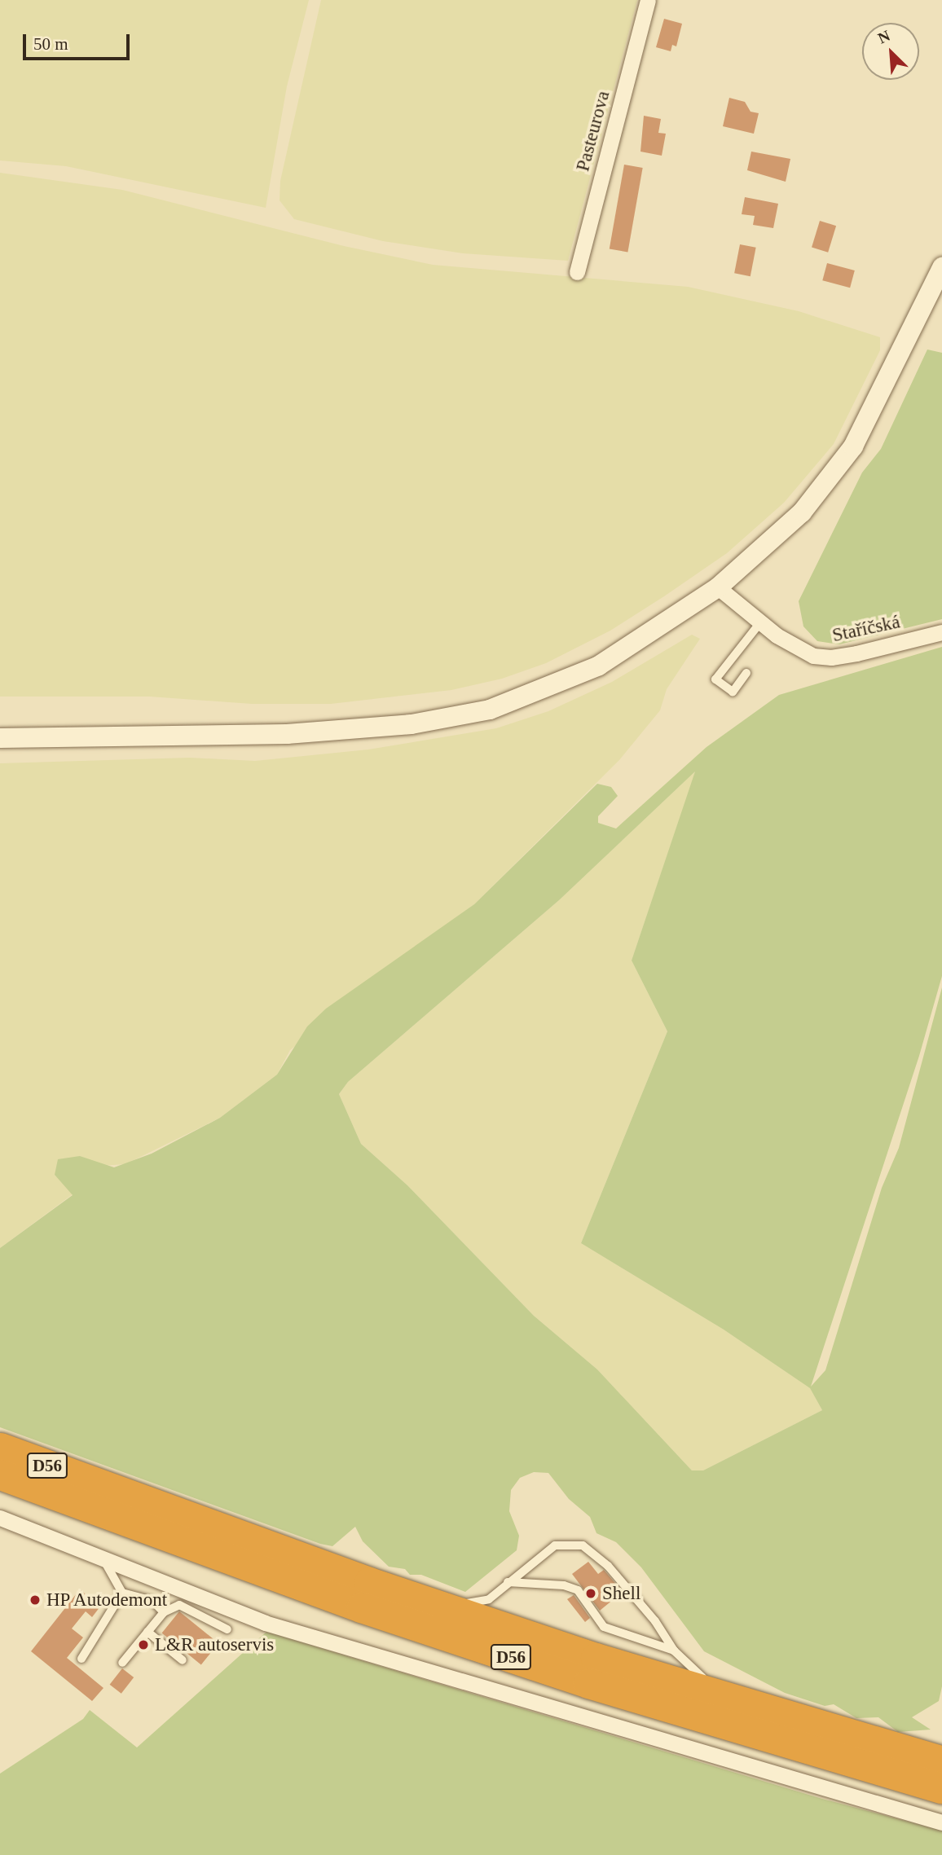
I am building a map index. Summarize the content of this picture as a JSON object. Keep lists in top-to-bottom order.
{
  "streets": {
    "highway": ["D56"],
    "street": ["Pasteurova", "Staříčská"]
  },
  "places": ["Shell", "HP Autodemont", "L&R autoservis"],
  "scale_bar": "50 m",
  "north": "top left"
}
